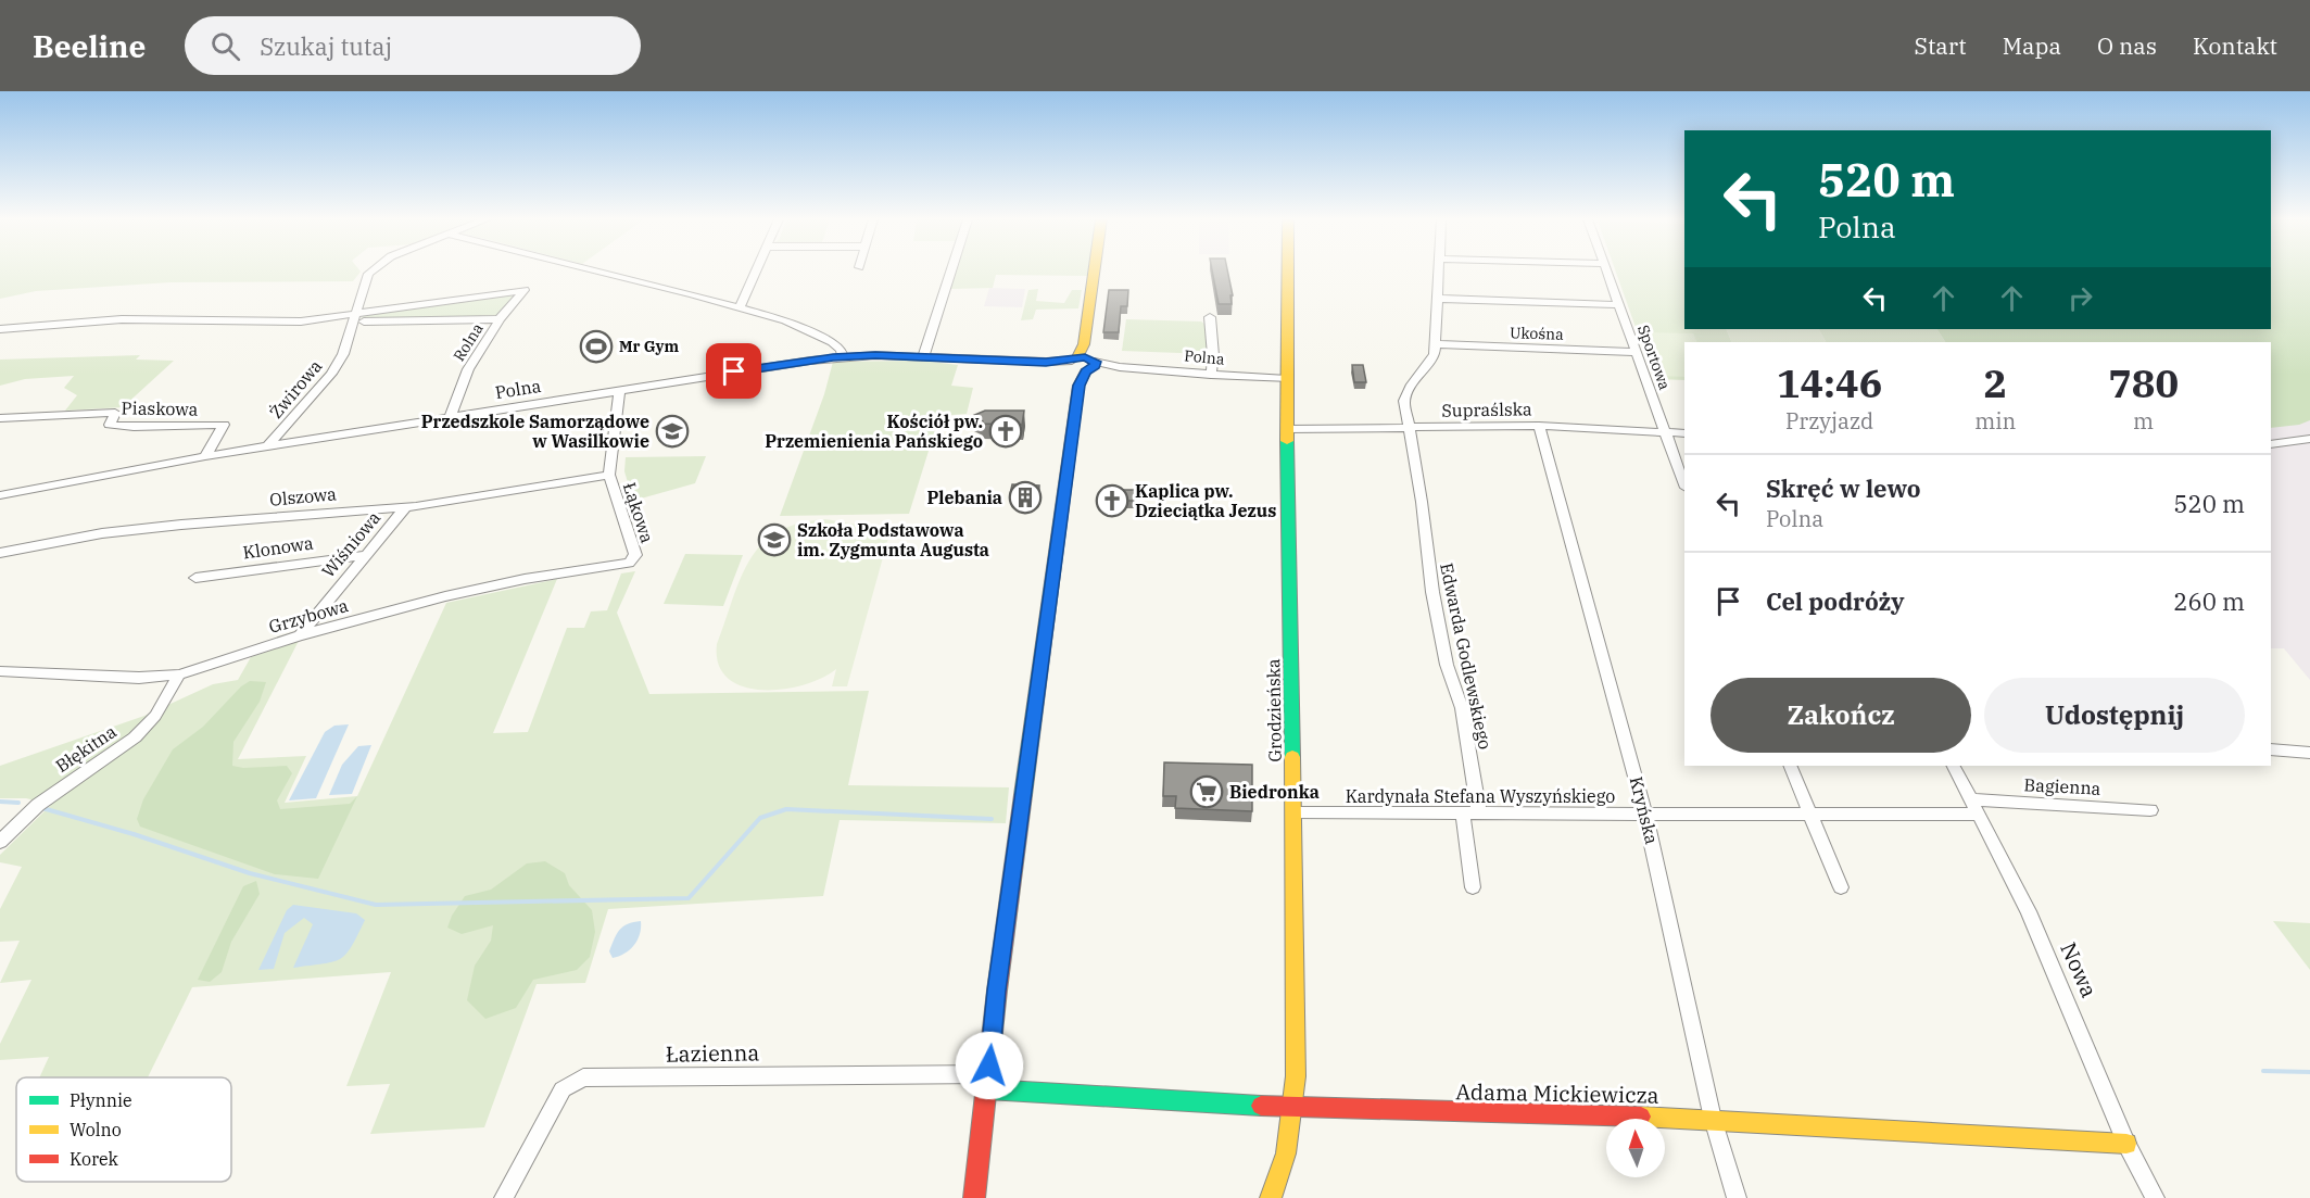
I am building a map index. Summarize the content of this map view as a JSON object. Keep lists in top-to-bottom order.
{
  "streets": {
    "street": [
      "Ukośna",
      "Rolna",
      "Polna",
      "Sportowa",
      "Żwirowa",
      "Piaskowa",
      "Supraślska",
      "Olszowa",
      "Łąkowa",
      "Wiśniowa",
      "Klonowa",
      "Grzybowa",
      "Edwarda Godlewskiego",
      "Grodzieńska",
      "Błękitna",
      "Bagienna",
      "Kardynała Stefana Wyszyńskiego",
      "Kryńska",
      "Nowa",
      "Łazienna",
      "Adama Mickiewicza"
    ]
  },
  "crossings": [
    ["Ukośna", "Sportowa"],
    ["Ukośna", "Edwarda Godlewskiego"],
    ["Rolna", "Polna"],
    ["Rolna", "Żwirowa"],
    ["Polna", "Żwirowa"],
    ["Polna", "Piaskowa"],
    ["Polna", "Łąkowa"],
    ["Polna", "Grodzieńska"],
    ["Sportowa", "Supraślska"],
    ["Supraślska", "Edwarda Godlewskiego"],
    ["Supraślska", "Grodzieńska"],
    ["Supraślska", "Kryńska"],
    ["Olszowa", "Łąkowa"],
    ["Olszowa", "Wiśniowa"],
    ["Łąkowa", "Grzybowa"],
    ["Wiśniowa", "Klonowa"],
    ["Wiśniowa", "Grzybowa"],
    ["Grzybowa", "Błękitna"],
    ["Edwarda Godlewskiego", "Kardynała Stefana Wyszyńskiego"],
    ["Grodzieńska", "Kardynała Stefana Wyszyńskiego"],
    ["Grodzieńska", "Adama Mickiewicza"],
    ["Bagienna", "Nowa"],
    ["Kardynała Stefana Wyszyńskiego", "Kryńska"],
    ["Kardynała Stefana Wyszyńskiego", "Nowa"],
    ["Kryńska", "Adama Mickiewicza"],
    ["Nowa", "Adama Mickiewicza"],
    ["Łazienna", "Adama Mickiewicza"]
  ],
  "places": {
    "sports": ["Mr Gym"],
    "school or university": ["Przedszkole Samorządowe w Wasilkowie", "Szkoła Podstawowa im. Zygmunta Augusta"],
    "church": ["Kościół pw. Przemienienia Pańskiego", "Kaplica pw. Dzieciątka Jezus"],
    "building": ["Plebania"],
    "supermarket": ["Biedronka"]
  },
  "legend": ["Płynnie", "Wolno", "Korek"],
  "north": "top",
  "page": {
    "header": "Beeline",
    "search": "Szukaj tutaj",
    "nav": [
      "Start",
      "Mapa",
      "O nas",
      "Kontakt"
    ],
    "turn": ["520 m", "Polna"],
    "eta": [
      "14:46",
      "Przyjazd",
      "2",
      "min",
      "780",
      "m"
    ],
    "list": [
      {
        "name": "Skręć w lewo",
        "note": "Polna",
        "value": "520 m"
      },
      {
        "name": "Cel podróży",
        "value": "260 m"
      }
    ],
    "buttons": ["Zakończ", "Udostępnij"]
  }
}
